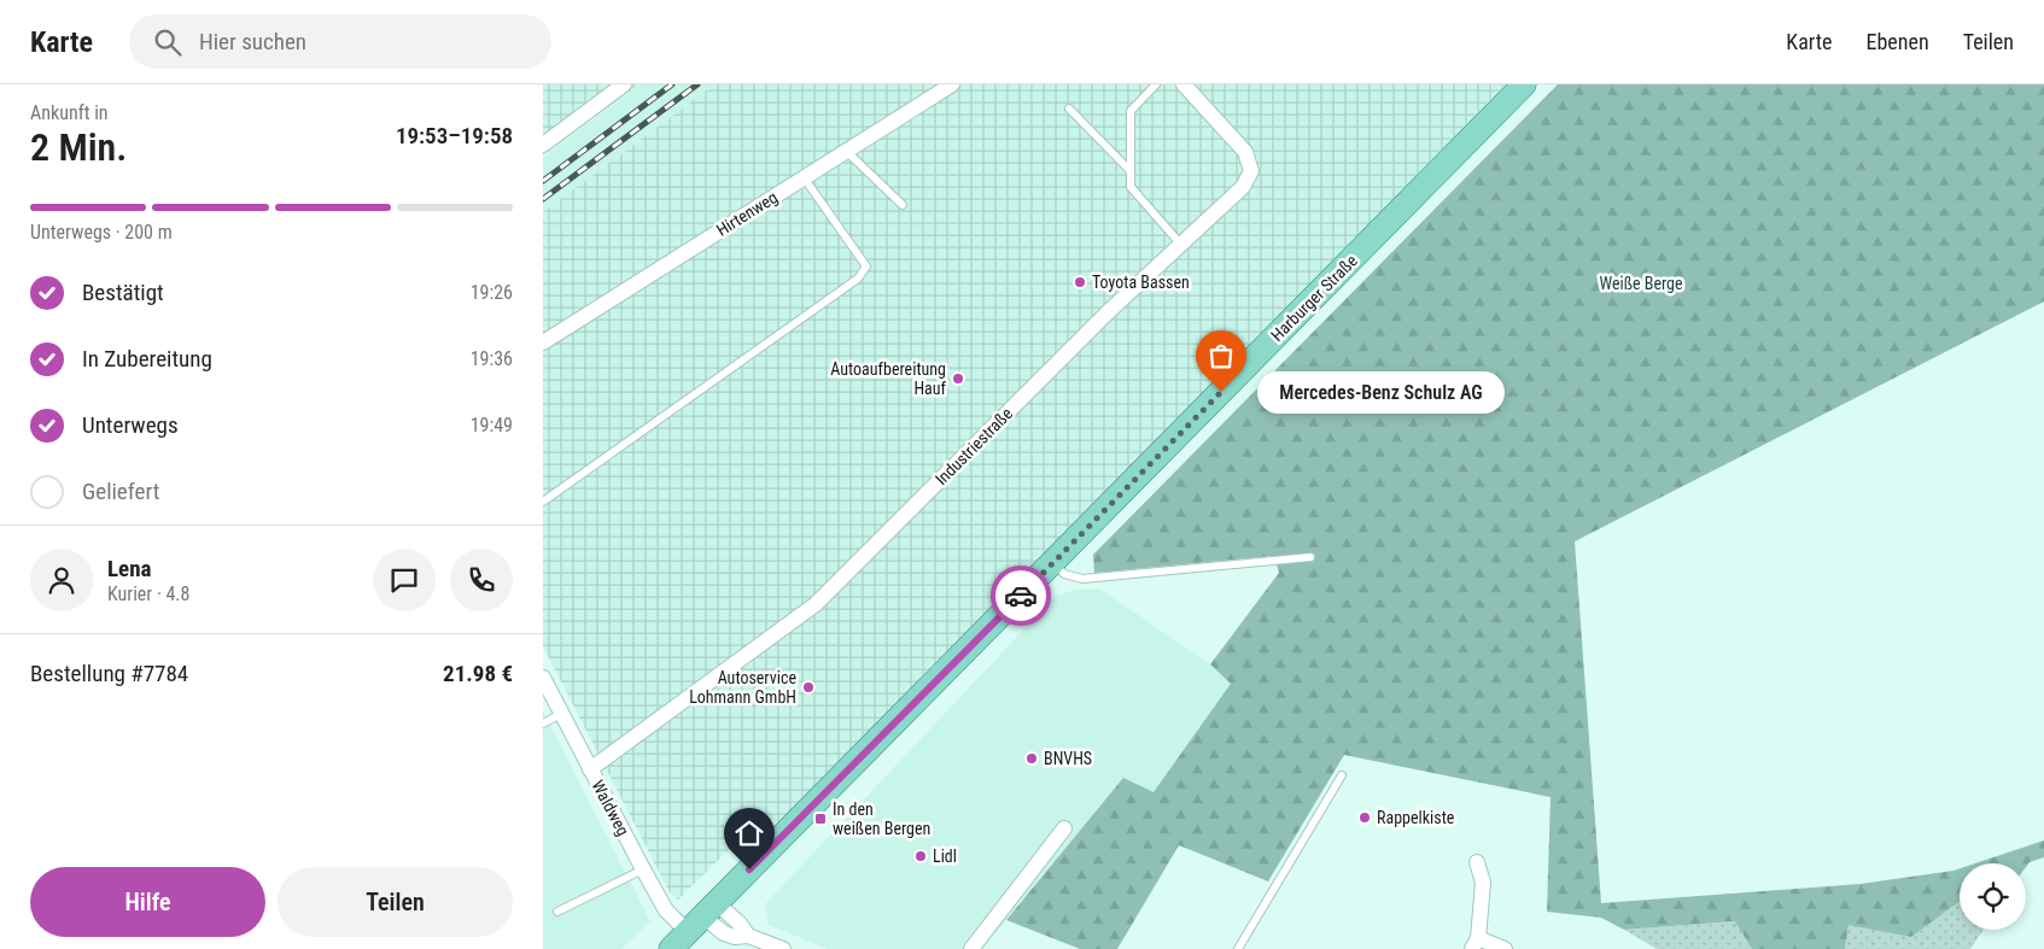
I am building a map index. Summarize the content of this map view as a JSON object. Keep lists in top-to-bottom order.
{
  "streets": {
    "main road": ["Harburger Straße"],
    "street": ["Hirtenweg", "Industriestraße", "Waldweg"]
  },
  "crossings": [
    ["Harburger Straße", "Waldweg"],
    ["Industriestraße", "Waldweg"]
  ],
  "parks": ["Weiße Berge"],
  "places": {
    "other": [
      "Toyota Bassen",
      "Autoaufbereitung Hauf",
      "Mercedes-Benz Schulz AG",
      "Autoservice Lohmann GmbH",
      "BNVHS",
      "Rappelkiste",
      "Lidl"
    ],
    "transit": ["In den weißen Bergen"]
  },
  "page": {
    "header": "Karte",
    "search": "Hier suchen",
    "nav": ["Karte", "Ebenen", "Teilen"],
    "heading": ["2 Min.", "Ankunft in", "19:53–19:58"],
    "panel": [
      "Lena",
      "Kurier · 4.8",
      "Bestellung #7784",
      "21.98 €"
    ],
    "bar": "Unterwegs · 200 m",
    "list": [
      ["Bestätigt", "19:26"],
      ["In Zubereitung", "19:36"],
      ["Unterwegs", "19:49"],
      "Geliefert"
    ],
    "bubble": "Mercedes-Benz Schulz AG",
    "buttons": ["Hilfe", "Teilen"]
  }
}
